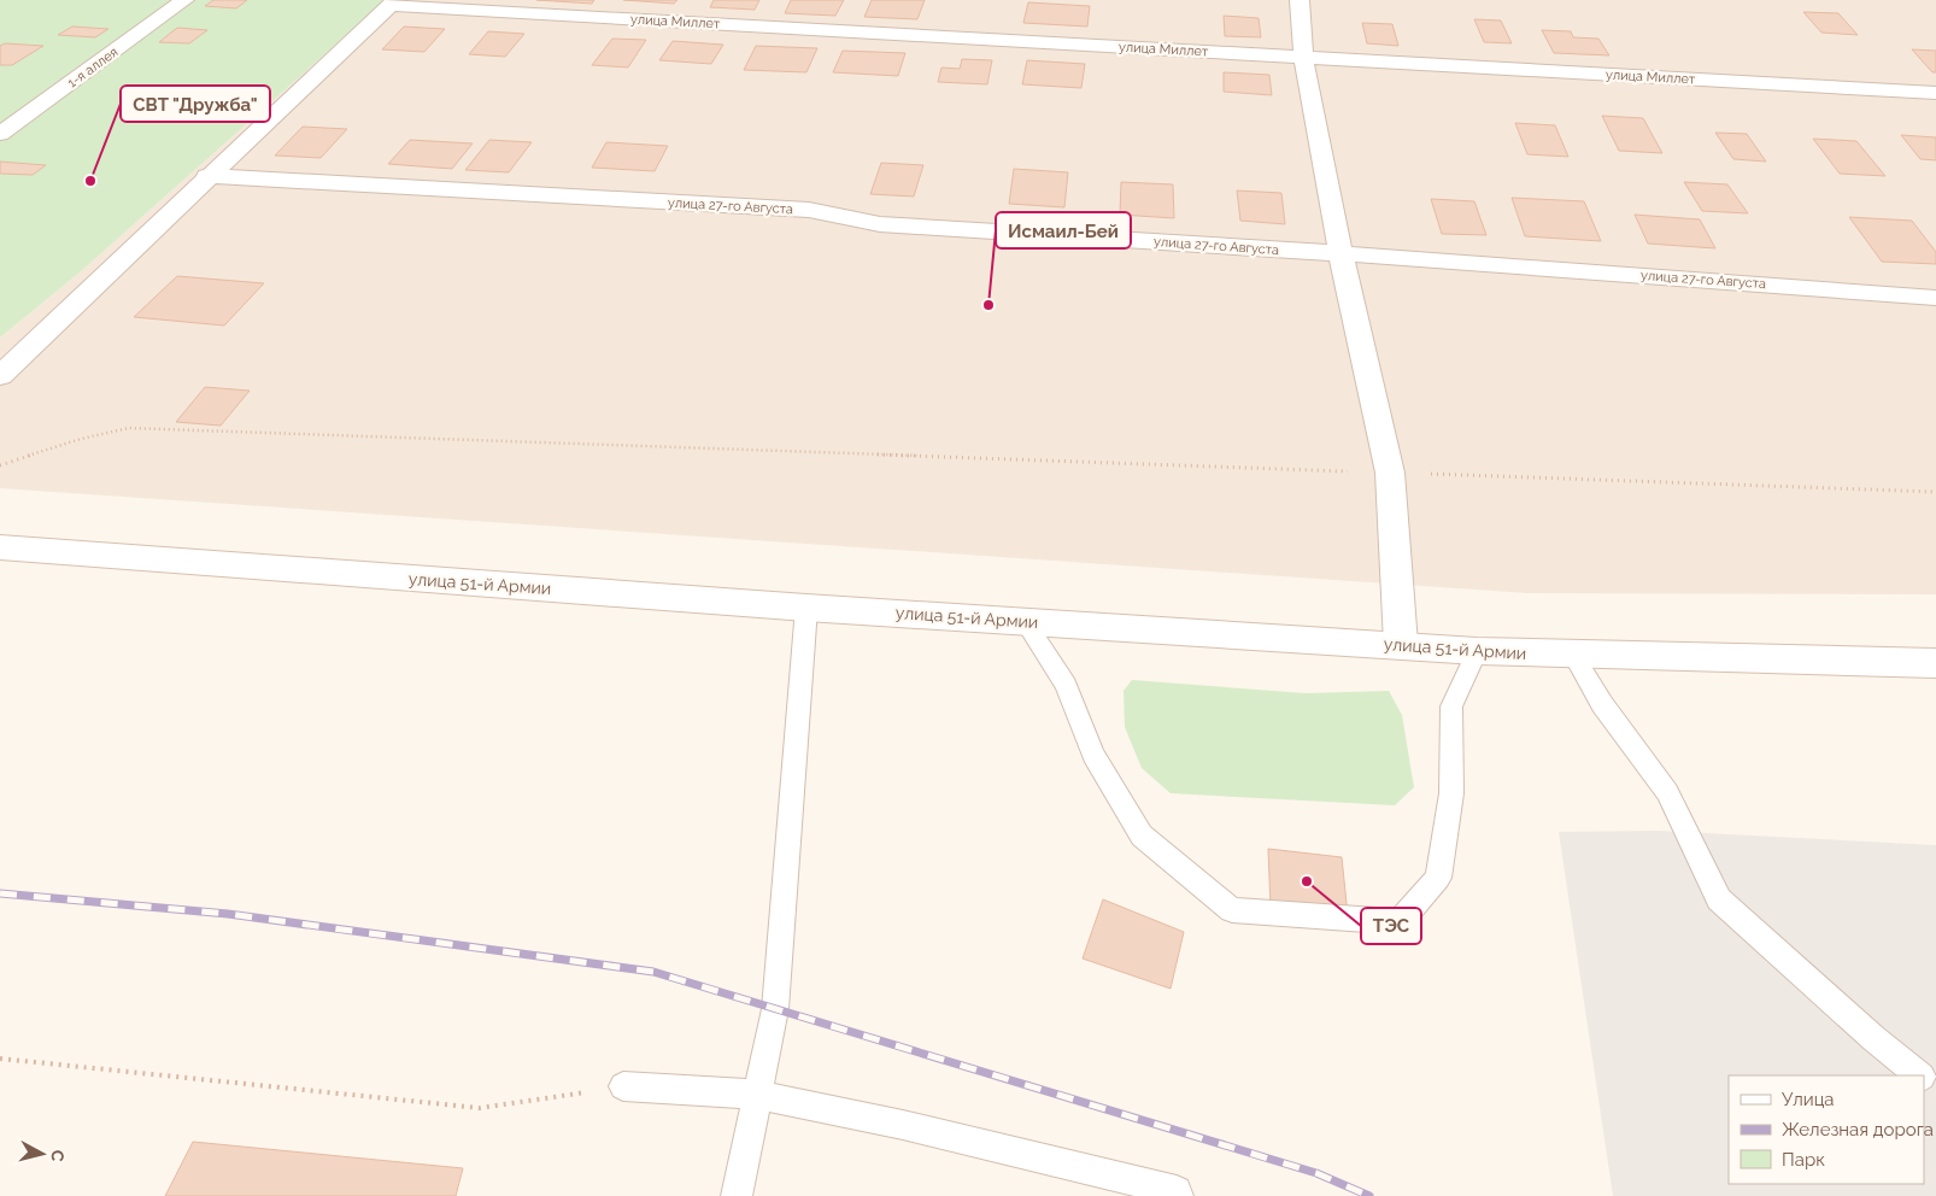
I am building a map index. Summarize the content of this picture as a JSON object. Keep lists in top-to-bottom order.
{
  "streets": {
    "street": [
      "улица Миллет",
      "1-я аллея",
      "улица 27-го Августа",
      "улица 51-й Армии"
    ]
  },
  "places": ["СВТ \"Дружба\"", "Исмаил-Бей", "ТЭС"],
  "legend": ["Улица", "Железная дорога", "Парк"],
  "north": "right"
}
